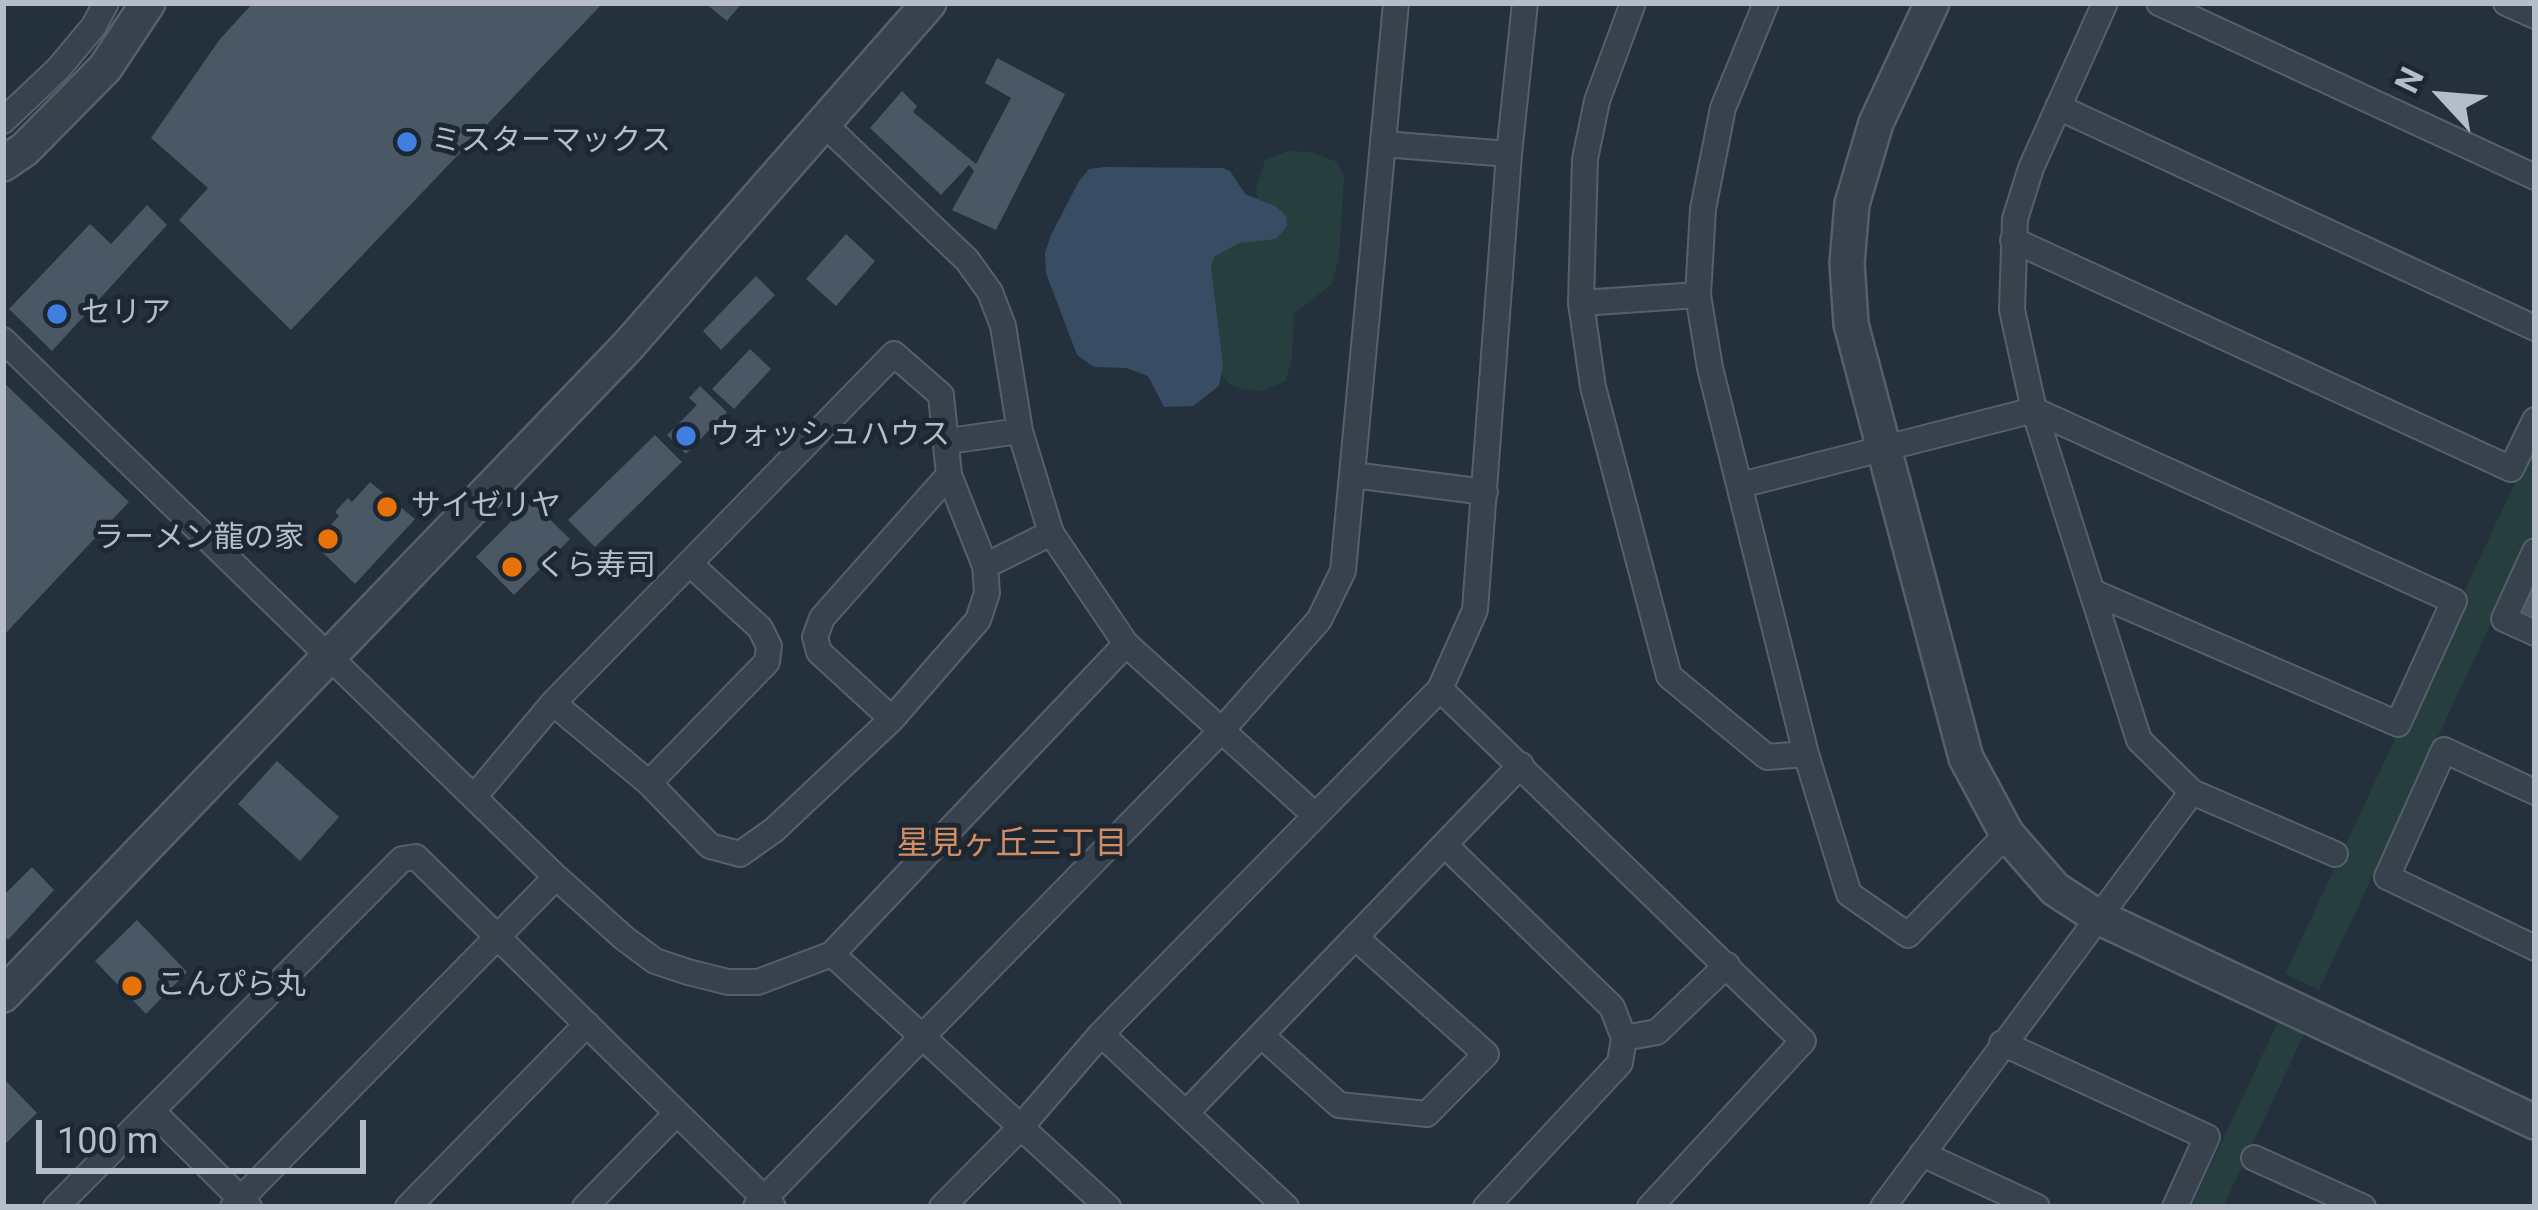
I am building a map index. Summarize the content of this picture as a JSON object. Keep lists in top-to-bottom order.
{
  "districts": ["星見ヶ丘三丁目"],
  "places": [
    "ミスターマックス",
    "セリア",
    "ウォッシュハウス",
    "サイゼリヤ",
    "ラーメン龍の家",
    "くら寿司",
    "こんぴら丸"
  ],
  "scale_bar": "100 m",
  "north": "top left"
}
